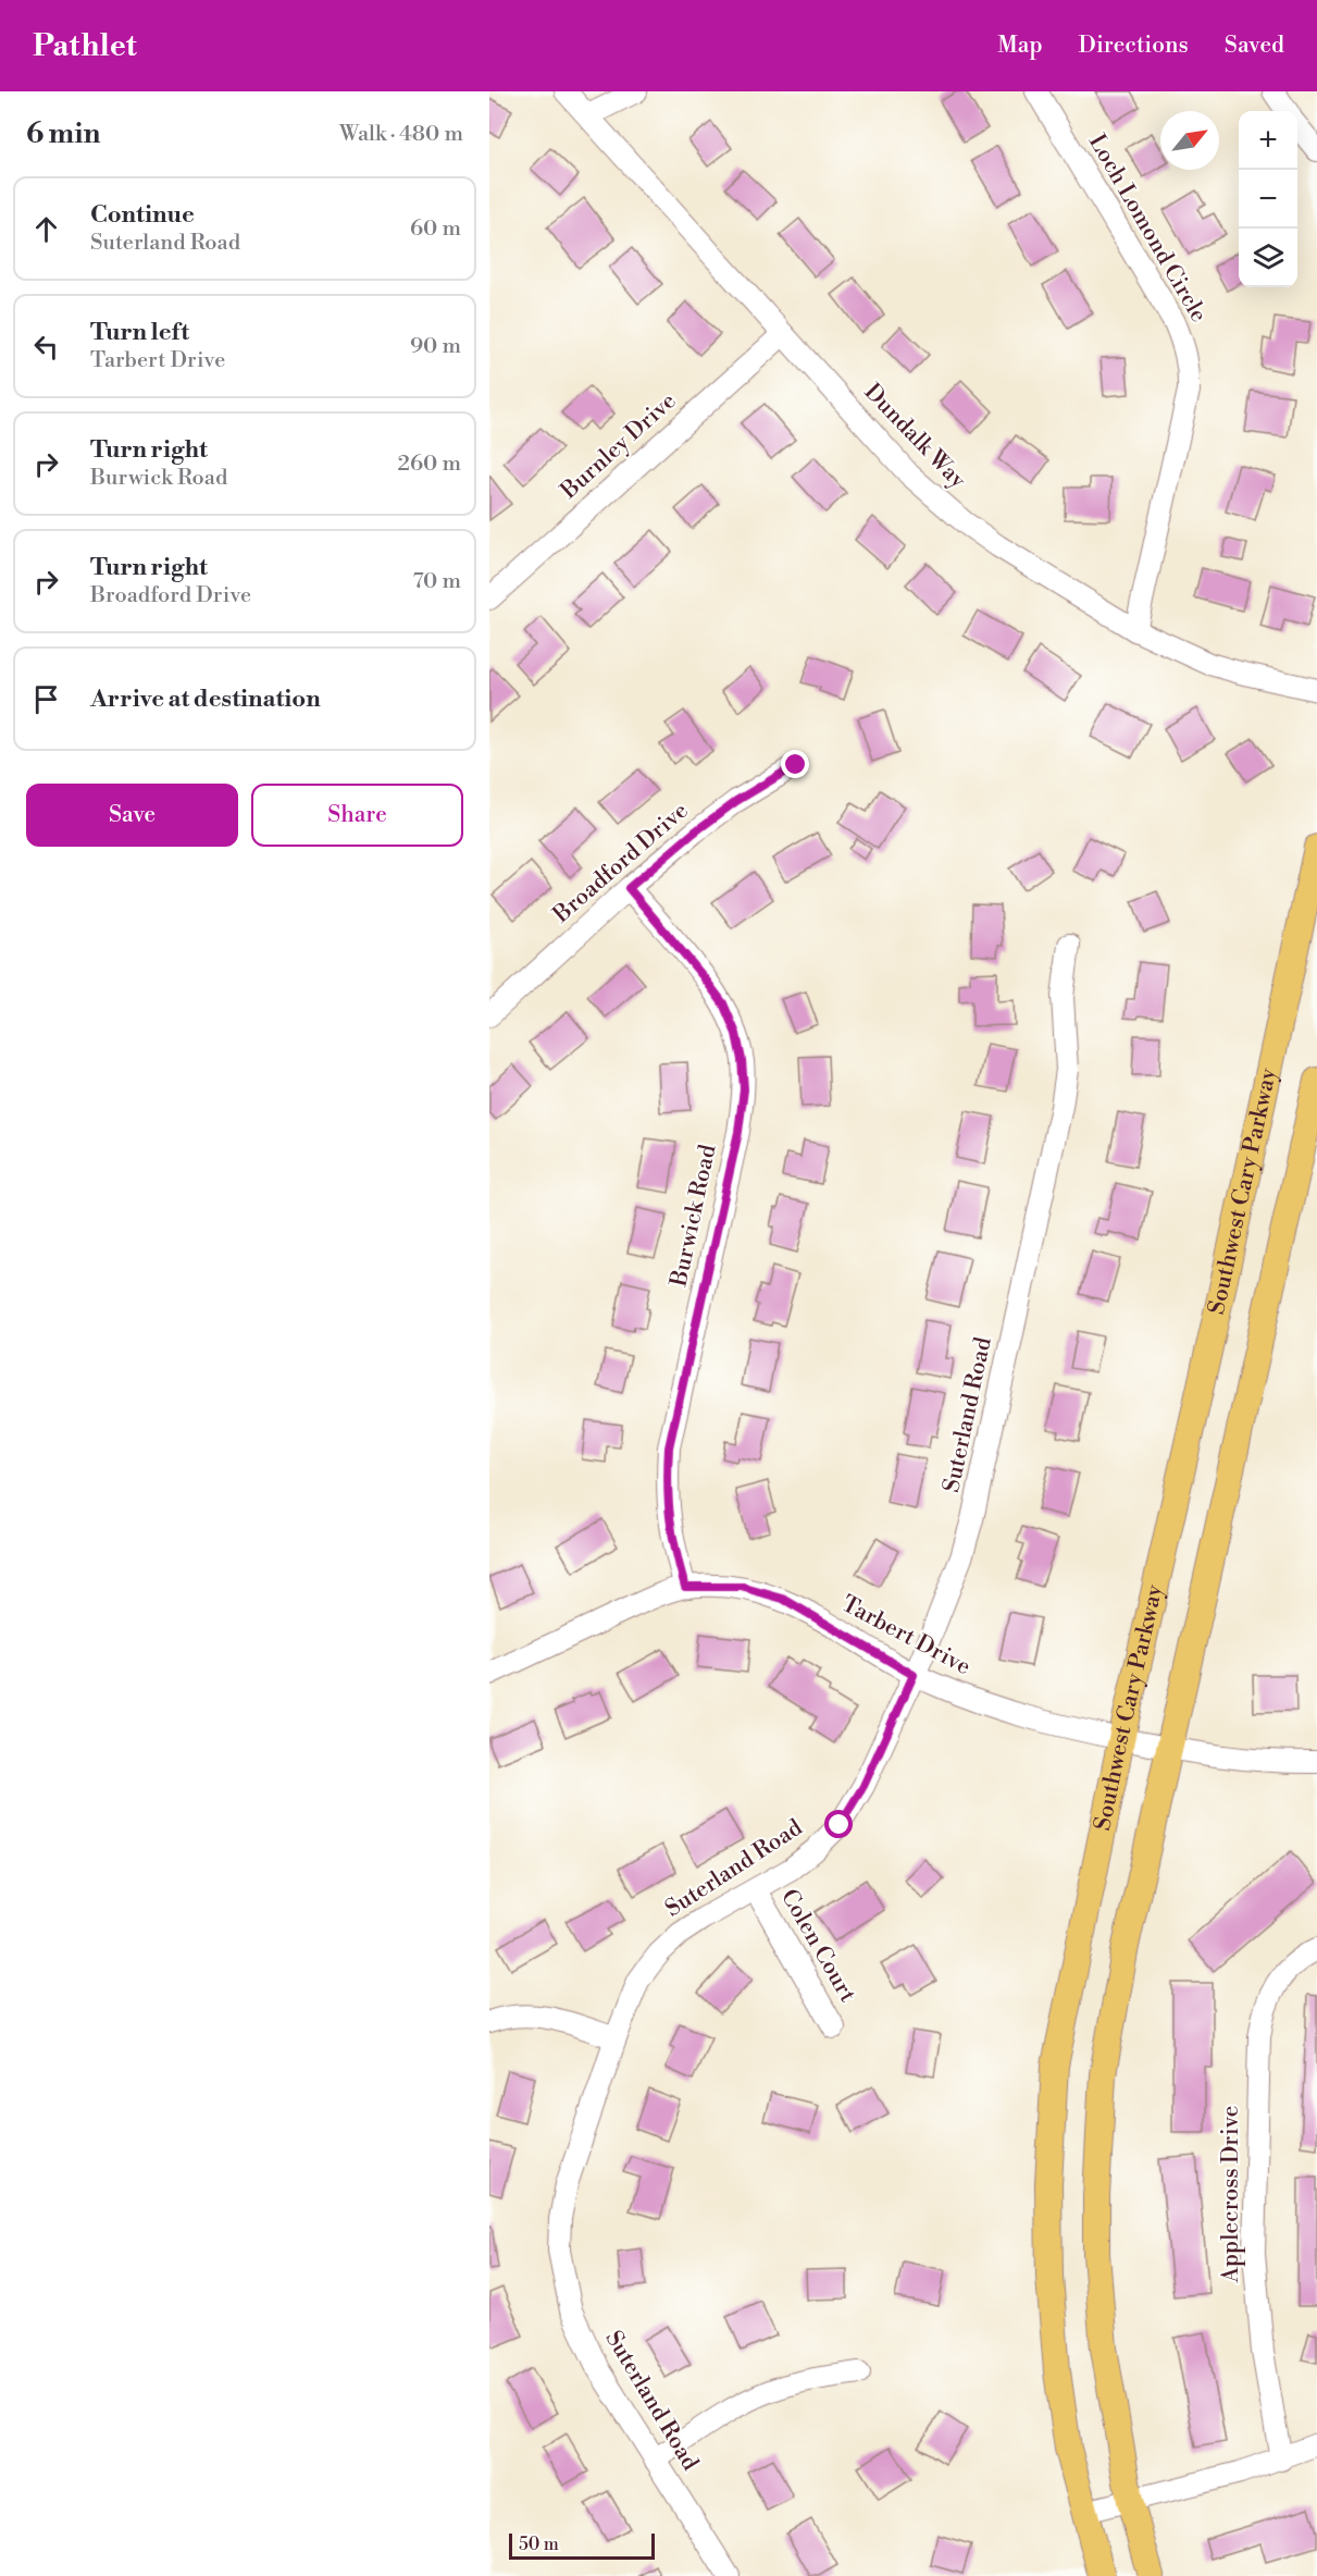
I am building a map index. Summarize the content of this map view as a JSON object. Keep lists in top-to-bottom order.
{
  "streets": {
    "main road": ["Southwest Cary Parkway"],
    "street": [
      "Loch Lomond Circle",
      "Dundalk Way",
      "Burnley Drive",
      "Broadford Drive",
      "Burwick Road",
      "Suterland Road",
      "Tarbert Drive",
      "Colen Court",
      "Applecross Drive"
    ]
  },
  "crossings": [
    ["Loch Lomond Circle", "Dundalk Way"],
    ["Dundalk Way", "Burnley Drive"],
    ["Broadford Drive", "Burwick Road"],
    ["Southwest Cary Parkway", "Tarbert Drive"],
    ["Burwick Road", "Tarbert Drive"],
    ["Suterland Road", "Tarbert Drive"],
    ["Suterland Road", "Colen Court"]
  ],
  "scale_bar": "50 m",
  "north": "top right",
  "page": {
    "header": "Pathlet",
    "nav": ["Map", "Directions", "Saved"],
    "heading": ["6 min", "Walk · 480 m"],
    "map_buttons": ["+", "−"],
    "list": [
      ["Continue", "Suterland Road", "60 m"],
      ["Turn left", "Tarbert Drive", "90 m"],
      ["Turn right", "Burwick Road", "260 m"],
      ["Turn right", "Broadford Drive", "70 m"],
      "Arrive at destination"
    ],
    "buttons": ["Save", "Share"],
    "scale": "50 m"
  }
}
